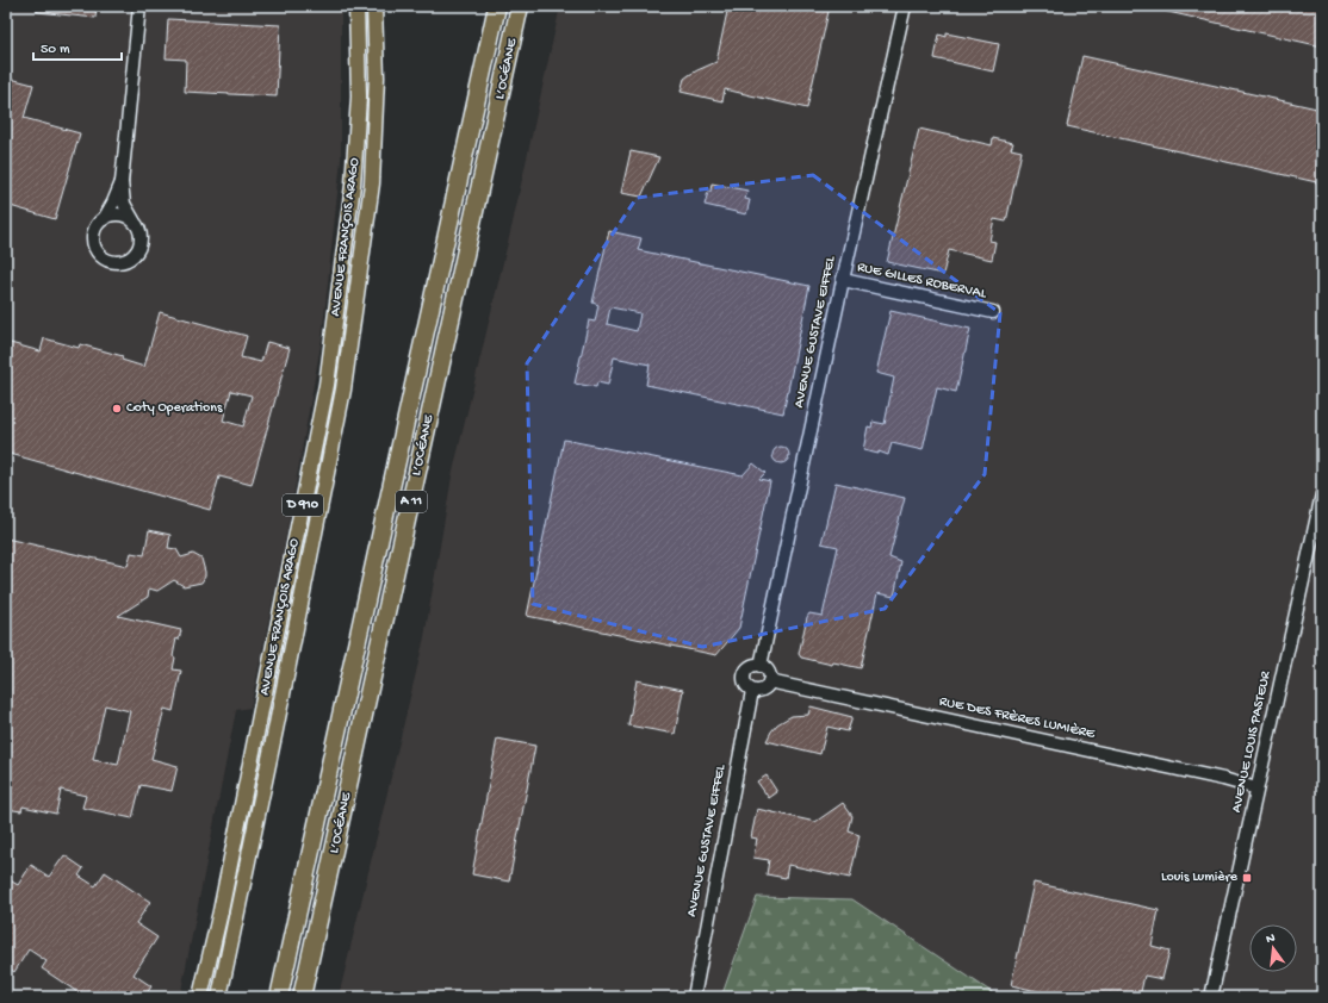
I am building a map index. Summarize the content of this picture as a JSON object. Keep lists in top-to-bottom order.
{
  "streets": {
    "highway": ["L’OCÉANE", "A 11"],
    "main road": ["AVENUE FRANÇOIS ARAGO", "D 910"],
    "street": [
      "RUE GILLES ROBERVAL",
      "AVENUE GUSTAVE EIFFEL",
      "RUE DES FRÈRES LUMIÈRE",
      "AVENUE LOUIS PASTEUR"
    ]
  },
  "crossings": [
    ["RUE GILLES ROBERVAL", "AVENUE GUSTAVE EIFFEL"],
    ["AVENUE GUSTAVE EIFFEL", "RUE DES FRÈRES LUMIÈRE"],
    ["RUE DES FRÈRES LUMIÈRE", "AVENUE LOUIS PASTEUR"]
  ],
  "places": {
    "other": ["Coty Operations"],
    "transit": ["Louis Lumière"]
  },
  "scale_bar": "50 m",
  "north": "top"
}
